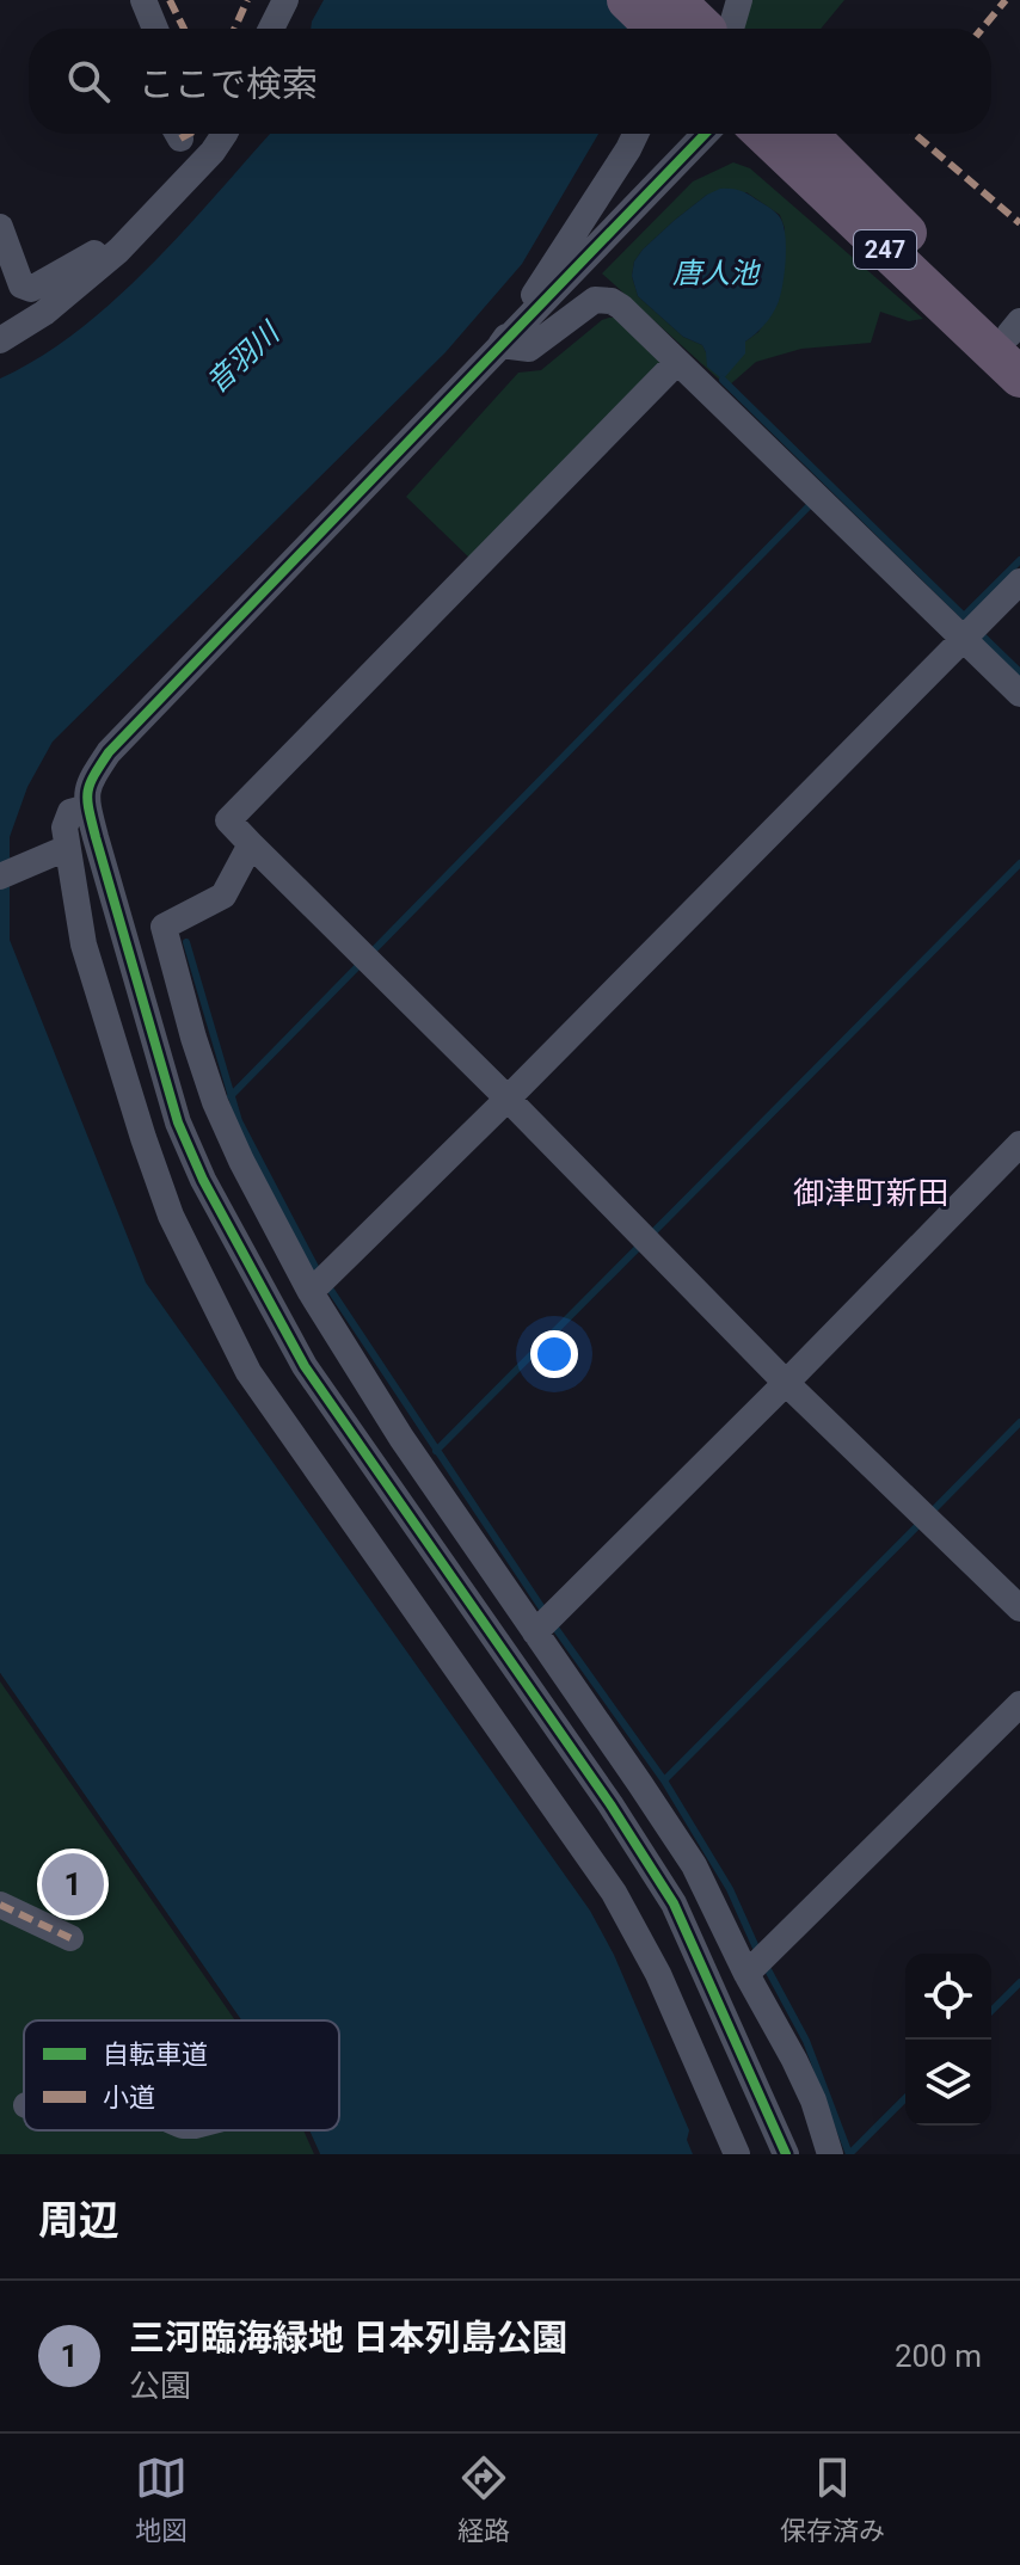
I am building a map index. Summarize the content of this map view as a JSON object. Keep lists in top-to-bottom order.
{
  "streets": {
    "highway": ["247"]
  },
  "districts": ["御津町新田"],
  "water": ["唐人池", "音羽川"],
  "legend": ["自転車道", "小道"],
  "page": {
    "search": "ここで検索",
    "pins": "1",
    "heading": "周辺",
    "list": [
      {
        "mark": "1",
        "name": "三河臨海緑地 日本列島公園",
        "note": "公園",
        "value": "200 m"
      }
    ],
    "nav": ["地図", "経路", "保存済み"]
  }
}
